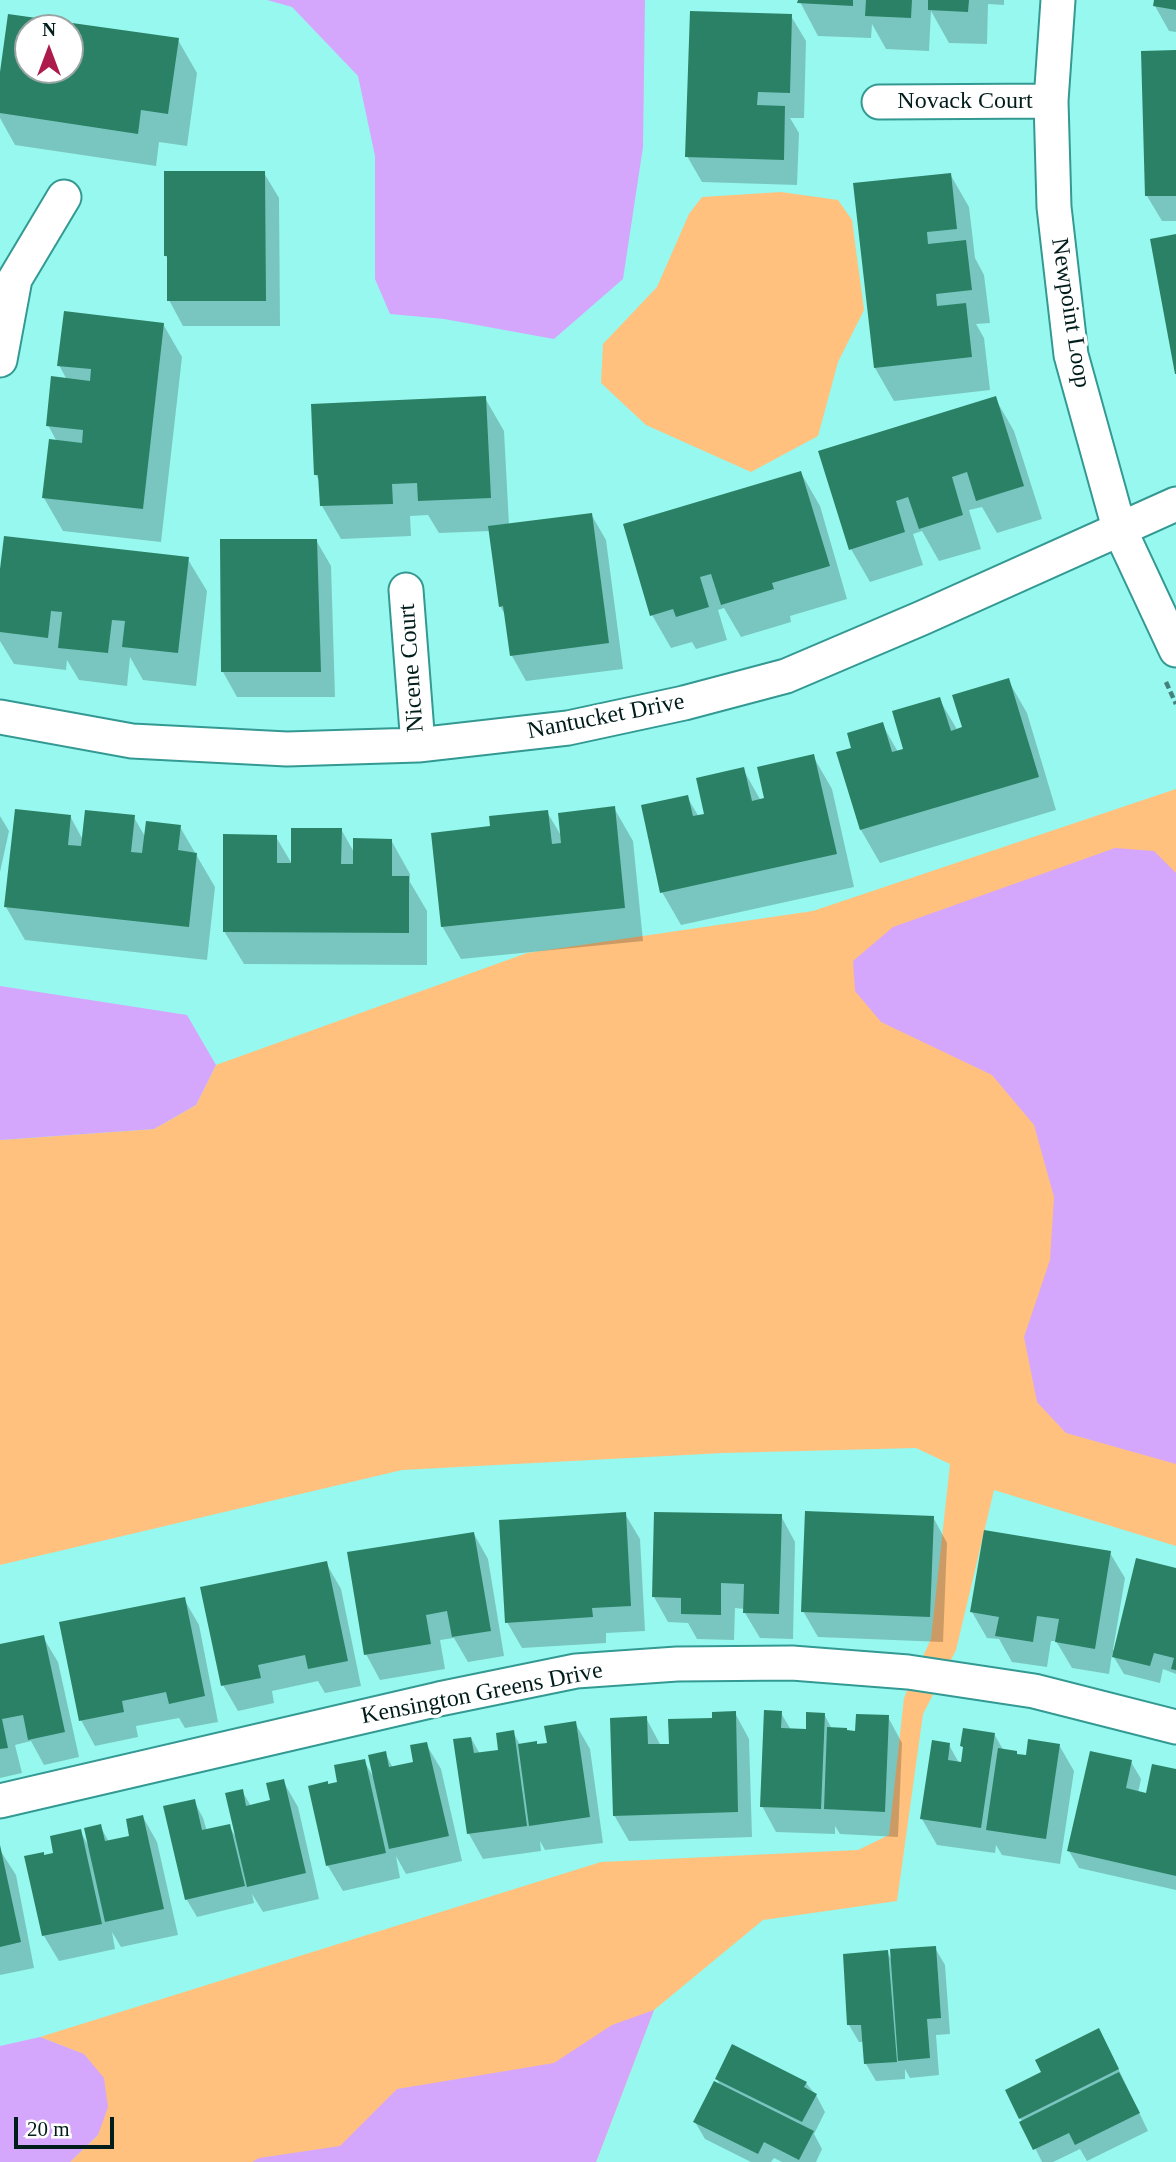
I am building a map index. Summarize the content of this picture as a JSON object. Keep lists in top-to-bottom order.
{
  "streets": {
    "street": [
      "Novack Court",
      "Newpoint Loop",
      "Nicene Court",
      "Nantucket Drive",
      "Kensington Greens Drive"
    ]
  },
  "crossings": [
    ["Novack Court", "Newpoint Loop"],
    ["Newpoint Loop", "Nantucket Drive"],
    ["Nicene Court", "Nantucket Drive"]
  ],
  "scale_bar": "20 m",
  "north": "top"
}
